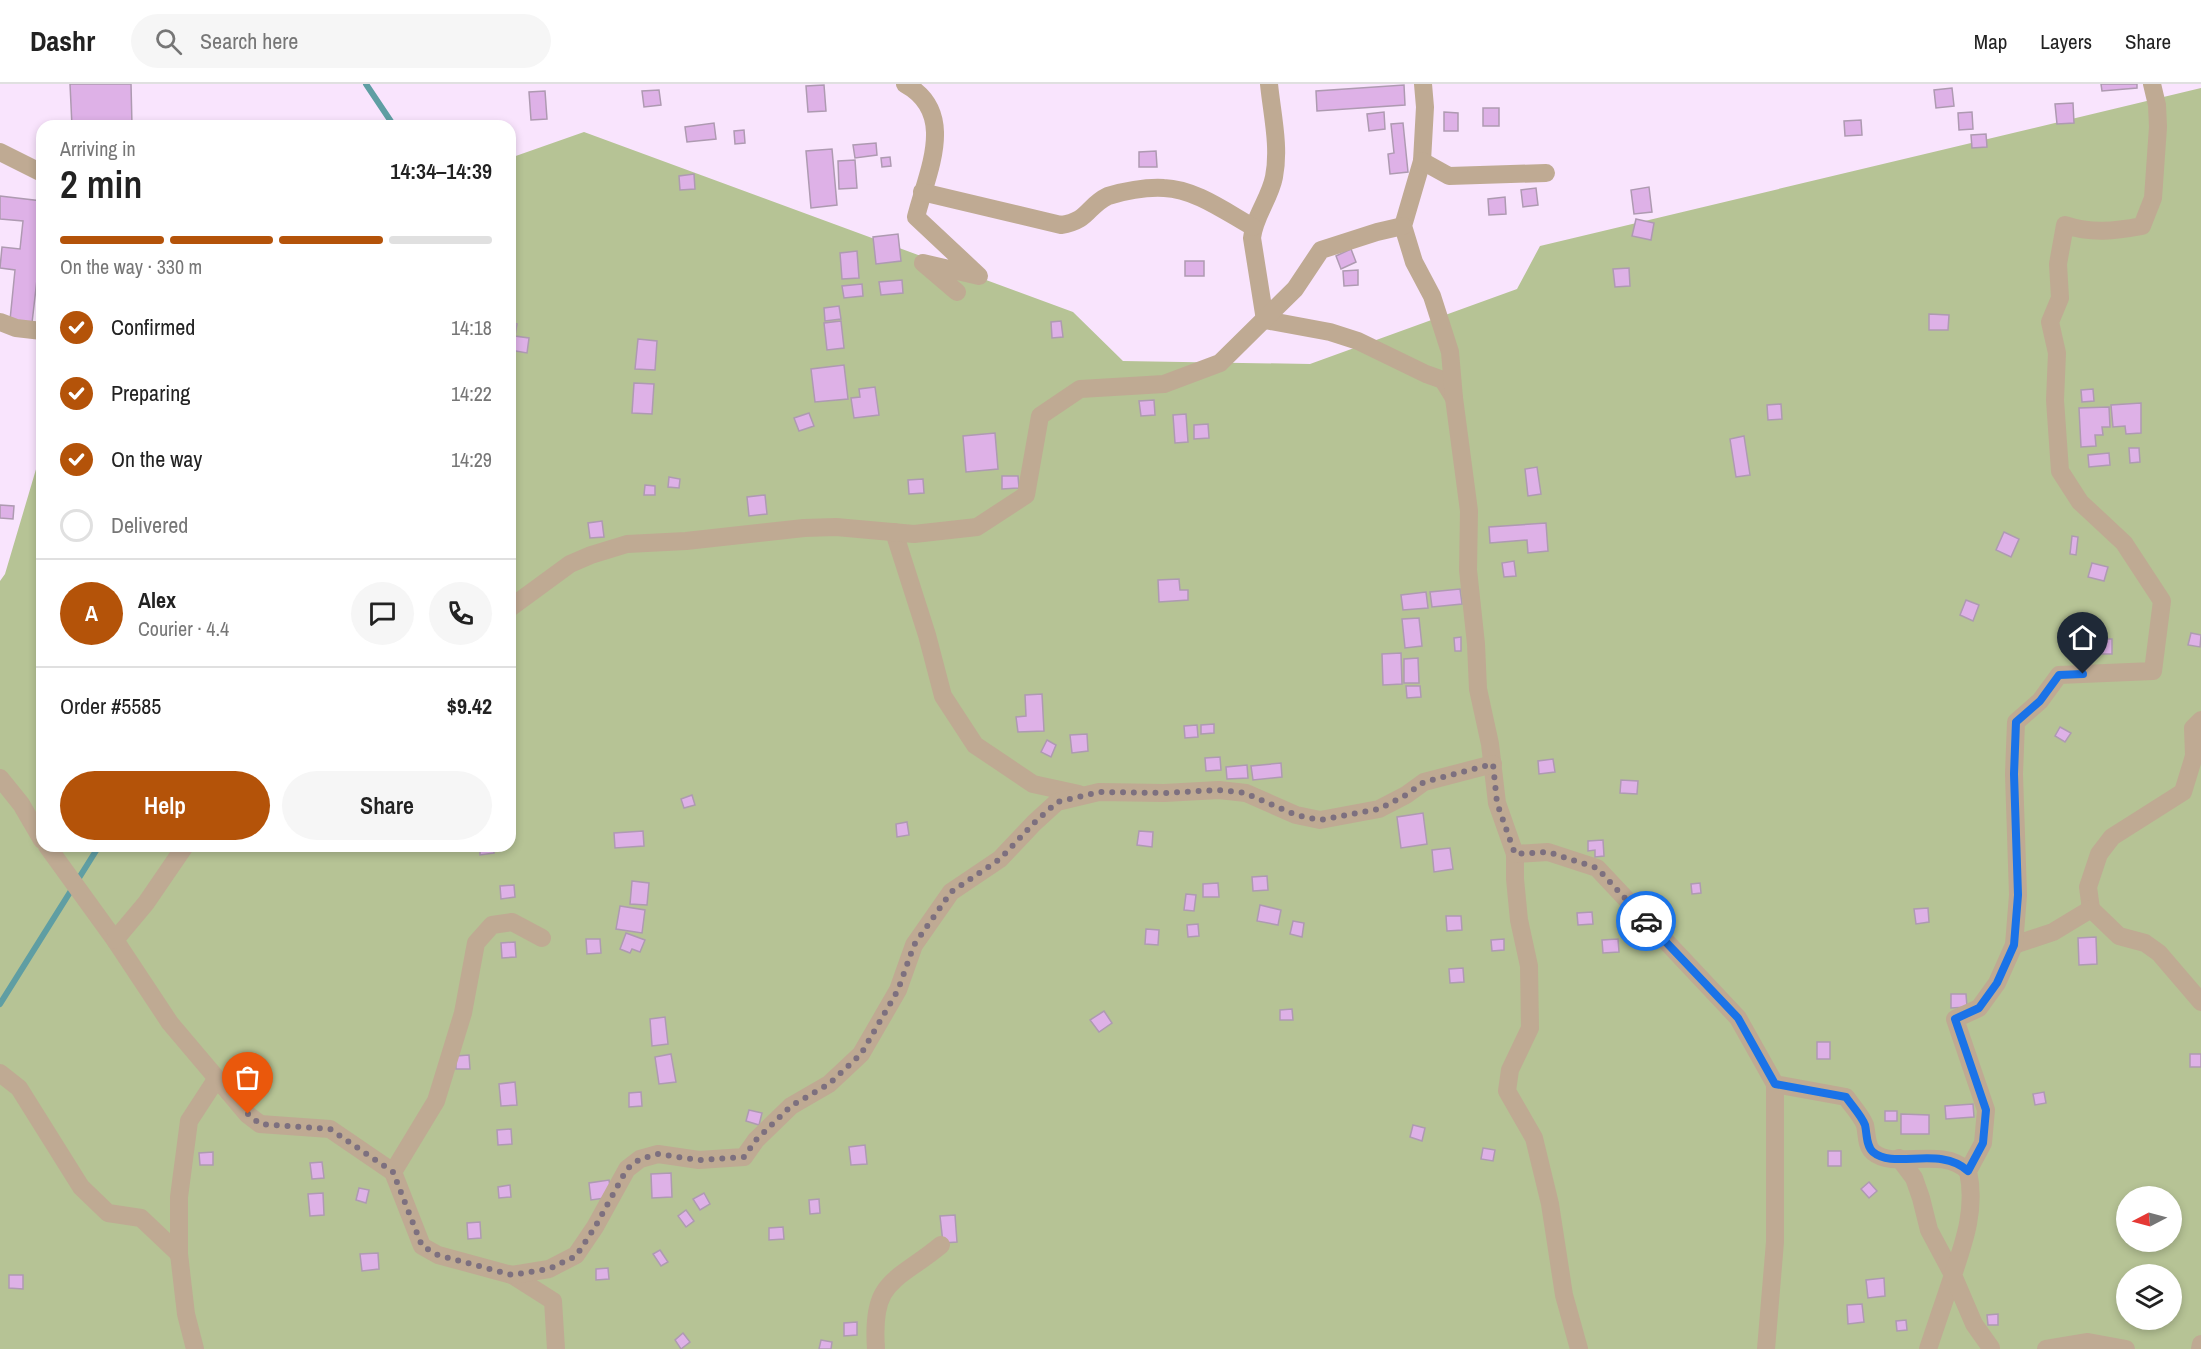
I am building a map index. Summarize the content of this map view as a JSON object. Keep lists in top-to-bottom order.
{
  "north": "left",
  "page": {
    "header": "Dashr",
    "search": "Search here",
    "nav": ["Map", "Layers", "Share"],
    "heading": ["2 min", "Arriving in", "14:34–14:39"],
    "panel": [
      "Alex",
      "Courier · 4.4",
      "Order #5585",
      "$9.42"
    ],
    "bar": "On the way · 330 m",
    "list": [
      ["Confirmed", "14:18"],
      ["Preparing", "14:22"],
      ["On the way", "14:29"],
      "Delivered"
    ],
    "round": "A",
    "buttons": ["Help", "Share"]
  }
}
